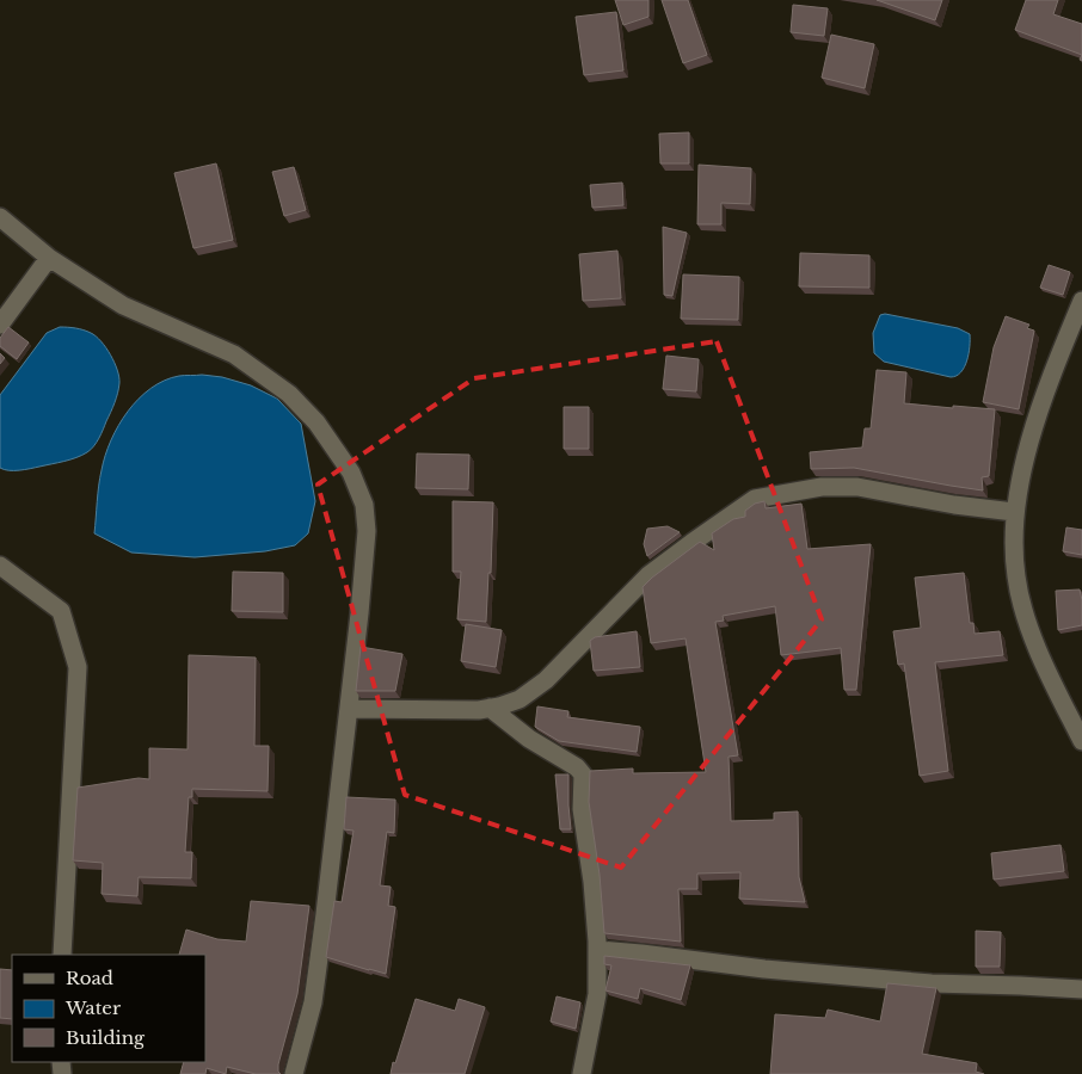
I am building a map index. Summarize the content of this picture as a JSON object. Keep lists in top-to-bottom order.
{
  "legend": ["Road", "Water", "Building"]
}
